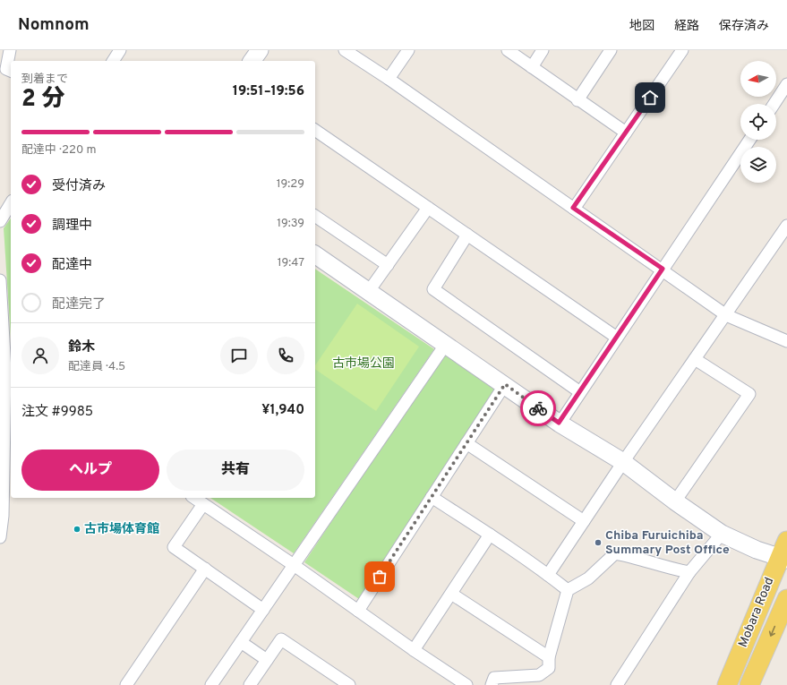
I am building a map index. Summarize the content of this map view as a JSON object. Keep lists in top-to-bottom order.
{
  "streets": {
    "main road": ["Mobara Road"]
  },
  "parks": ["古市場公園"],
  "places": ["古市場体育館", "Chiba Furuichiba Summary Post Office"],
  "north": "left",
  "page": {
    "header": "Nomnom",
    "nav": ["地図", "経路", "保存済み"],
    "heading": ["2 分", "到着まで", "19:51–19:56"],
    "panel": [
      "鈴木",
      "配達員 · 4.5",
      "注文 #9985",
      "¥1,940"
    ],
    "bar": "配達中 · 220 m",
    "list": [
      ["受付済み", "19:29"],
      ["調理中", "19:39"],
      ["配達中", "19:47"],
      "配達完了"
    ],
    "buttons": ["ヘルプ", "共有"]
  }
}
